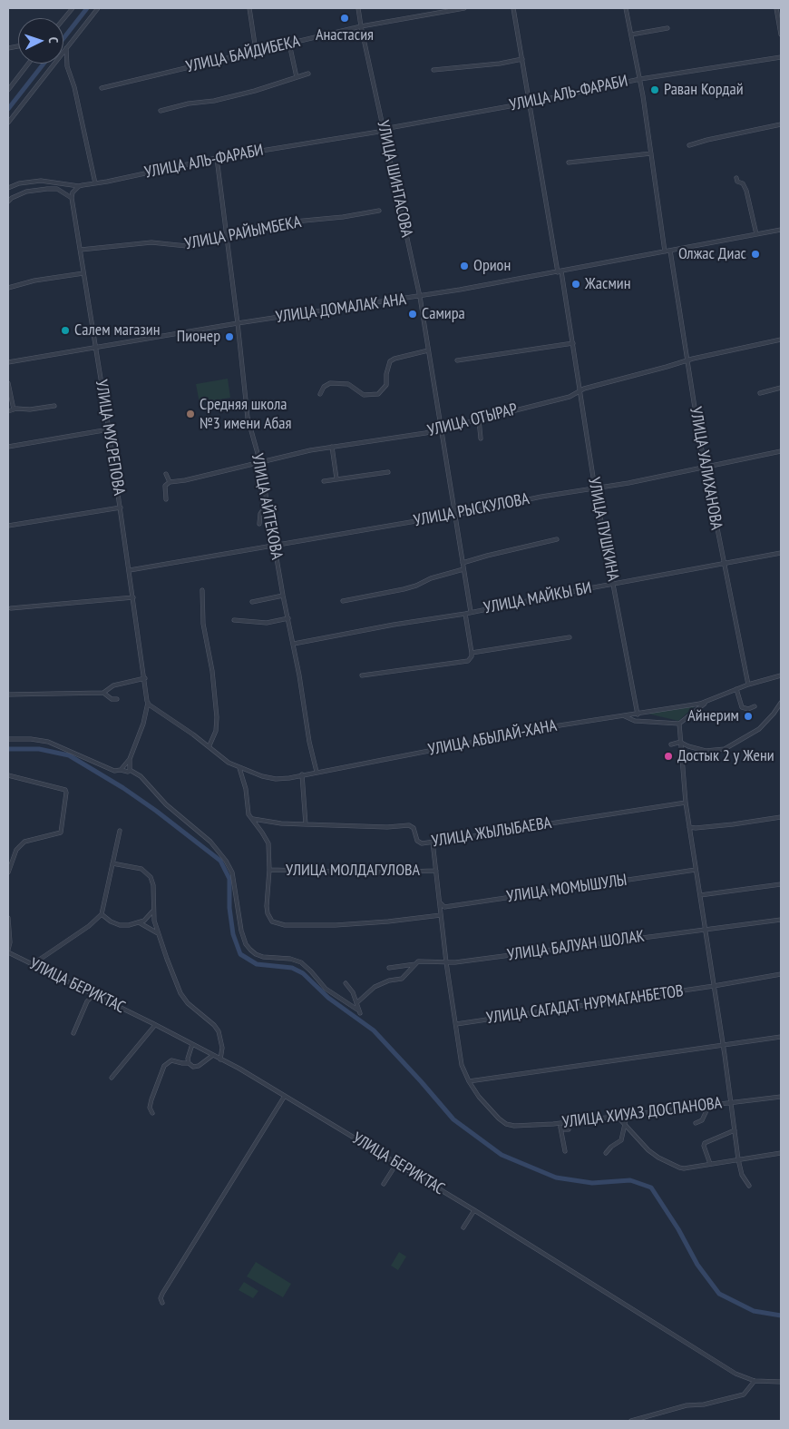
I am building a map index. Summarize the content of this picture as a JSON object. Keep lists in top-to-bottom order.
{
  "streets": {
    "street": [
      "УЛИЦА БАЙДИБЕКА",
      "УЛИЦА АЛЬ-ФАРАБИ",
      "УЛИЦА ШИНТАСОВА",
      "УЛИЦА РАЙЫМБЕКА",
      "УЛИЦА ДОМАЛАК АНА",
      "УЛИЦА ОТЫРАР",
      "УЛИЦА МУСРЕПОВА",
      "УЛИЦА УАЛИХАНОВА",
      "УЛИЦА АЙТЕКОВА",
      "УЛИЦА РЫСКУЛОВА",
      "УЛИЦА ПУШКИНА",
      "УЛИЦА МАЙКЫ БИ",
      "УЛИЦА АБЫЛАЙ-ХАНА",
      "УЛИЦА ЖЫЛЫБАЕВА",
      "УЛИЦА МОЛДАГУЛОВА",
      "УЛИЦА МОМЫШУЛЫ",
      "УЛИЦА БАЛУАН ШОЛАК",
      "УЛИЦА БЕРИКТАС",
      "УЛИЦА САГАДАТ НУРМАГАНБЕТОВ",
      "УЛИЦА ХИУАЗ ДОСПАНОВА"
    ]
  },
  "crossings": [
    ["УЛИЦА БАЙДИБЕКА", "УЛИЦА ШИНТАСОВА"],
    ["УЛИЦА АЛЬ-ФАРАБИ", "УЛИЦА ШИНТАСОВА"],
    ["УЛИЦА АЛЬ-ФАРАБИ", "УЛИЦА АЙТЕКОВА"],
    ["УЛИЦА АЛЬ-ФАРАБИ", "УЛИЦА ПУШКИНА"],
    ["УЛИЦА ШИНТАСОВА", "УЛИЦА ДОМАЛАК АНА"],
    ["УЛИЦА ШИНТАСОВА", "УЛИЦА ОТЫРАР"],
    ["УЛИЦА ШИНТАСОВА", "УЛИЦА РЫСКУЛОВА"],
    ["УЛИЦА ШИНТАСОВА", "УЛИЦА МАЙКЫ БИ"],
    ["УЛИЦА РАЙЫМБЕКА", "УЛИЦА МУСРЕПОВА"],
    ["УЛИЦА РАЙЫМБЕКА", "УЛИЦА АЙТЕКОВА"],
    ["УЛИЦА ДОМАЛАК АНА", "УЛИЦА МУСРЕПОВА"],
    ["УЛИЦА ДОМАЛАК АНА", "УЛИЦА УАЛИХАНОВА"],
    ["УЛИЦА ДОМАЛАК АНА", "УЛИЦА АЙТЕКОВА"],
    ["УЛИЦА ДОМАЛАК АНА", "УЛИЦА ПУШКИНА"],
    ["УЛИЦА ОТЫРАР", "УЛИЦА УАЛИХАНОВА"],
    ["УЛИЦА ОТЫРАР", "УЛИЦА АЙТЕКОВА"],
    ["УЛИЦА ОТЫРАР", "УЛИЦА ПУШКИНА"],
    ["УЛИЦА МУСРЕПОВА", "УЛИЦА РЫСКУЛОВА"],
    ["УЛИЦА УАЛИХАНОВА", "УЛИЦА РЫСКУЛОВА"],
    ["УЛИЦА УАЛИХАНОВА", "УЛИЦА МАЙКЫ БИ"],
    ["УЛИЦА УАЛИХАНОВА", "УЛИЦА АБЫЛАЙ-ХАНА"],
    ["УЛИЦА АЙТЕКОВА", "УЛИЦА РЫСКУЛОВА"],
    ["УЛИЦА АЙТЕКОВА", "УЛИЦА МАЙКЫ БИ"],
    ["УЛИЦА АЙТЕКОВА", "УЛИЦА АБЫЛАЙ-ХАНА"],
    ["УЛИЦА РЫСКУЛОВА", "УЛИЦА ПУШКИНА"],
    ["УЛИЦА ПУШКИНА", "УЛИЦА МАЙКЫ БИ"],
    ["УЛИЦА ПУШКИНА", "УЛИЦА АБЫЛАЙ-ХАНА"]
  ],
  "places": [
    "Анастасия",
    "Раван Кордай",
    "Олжас Диас",
    "Орион",
    "Жасмин",
    "Самира",
    "Салем магазин",
    "Пионер",
    "Средняя школа №3 имени Абая",
    "Айнерим",
    "Достык 2 у Жени"
  ],
  "north": "right"
}
